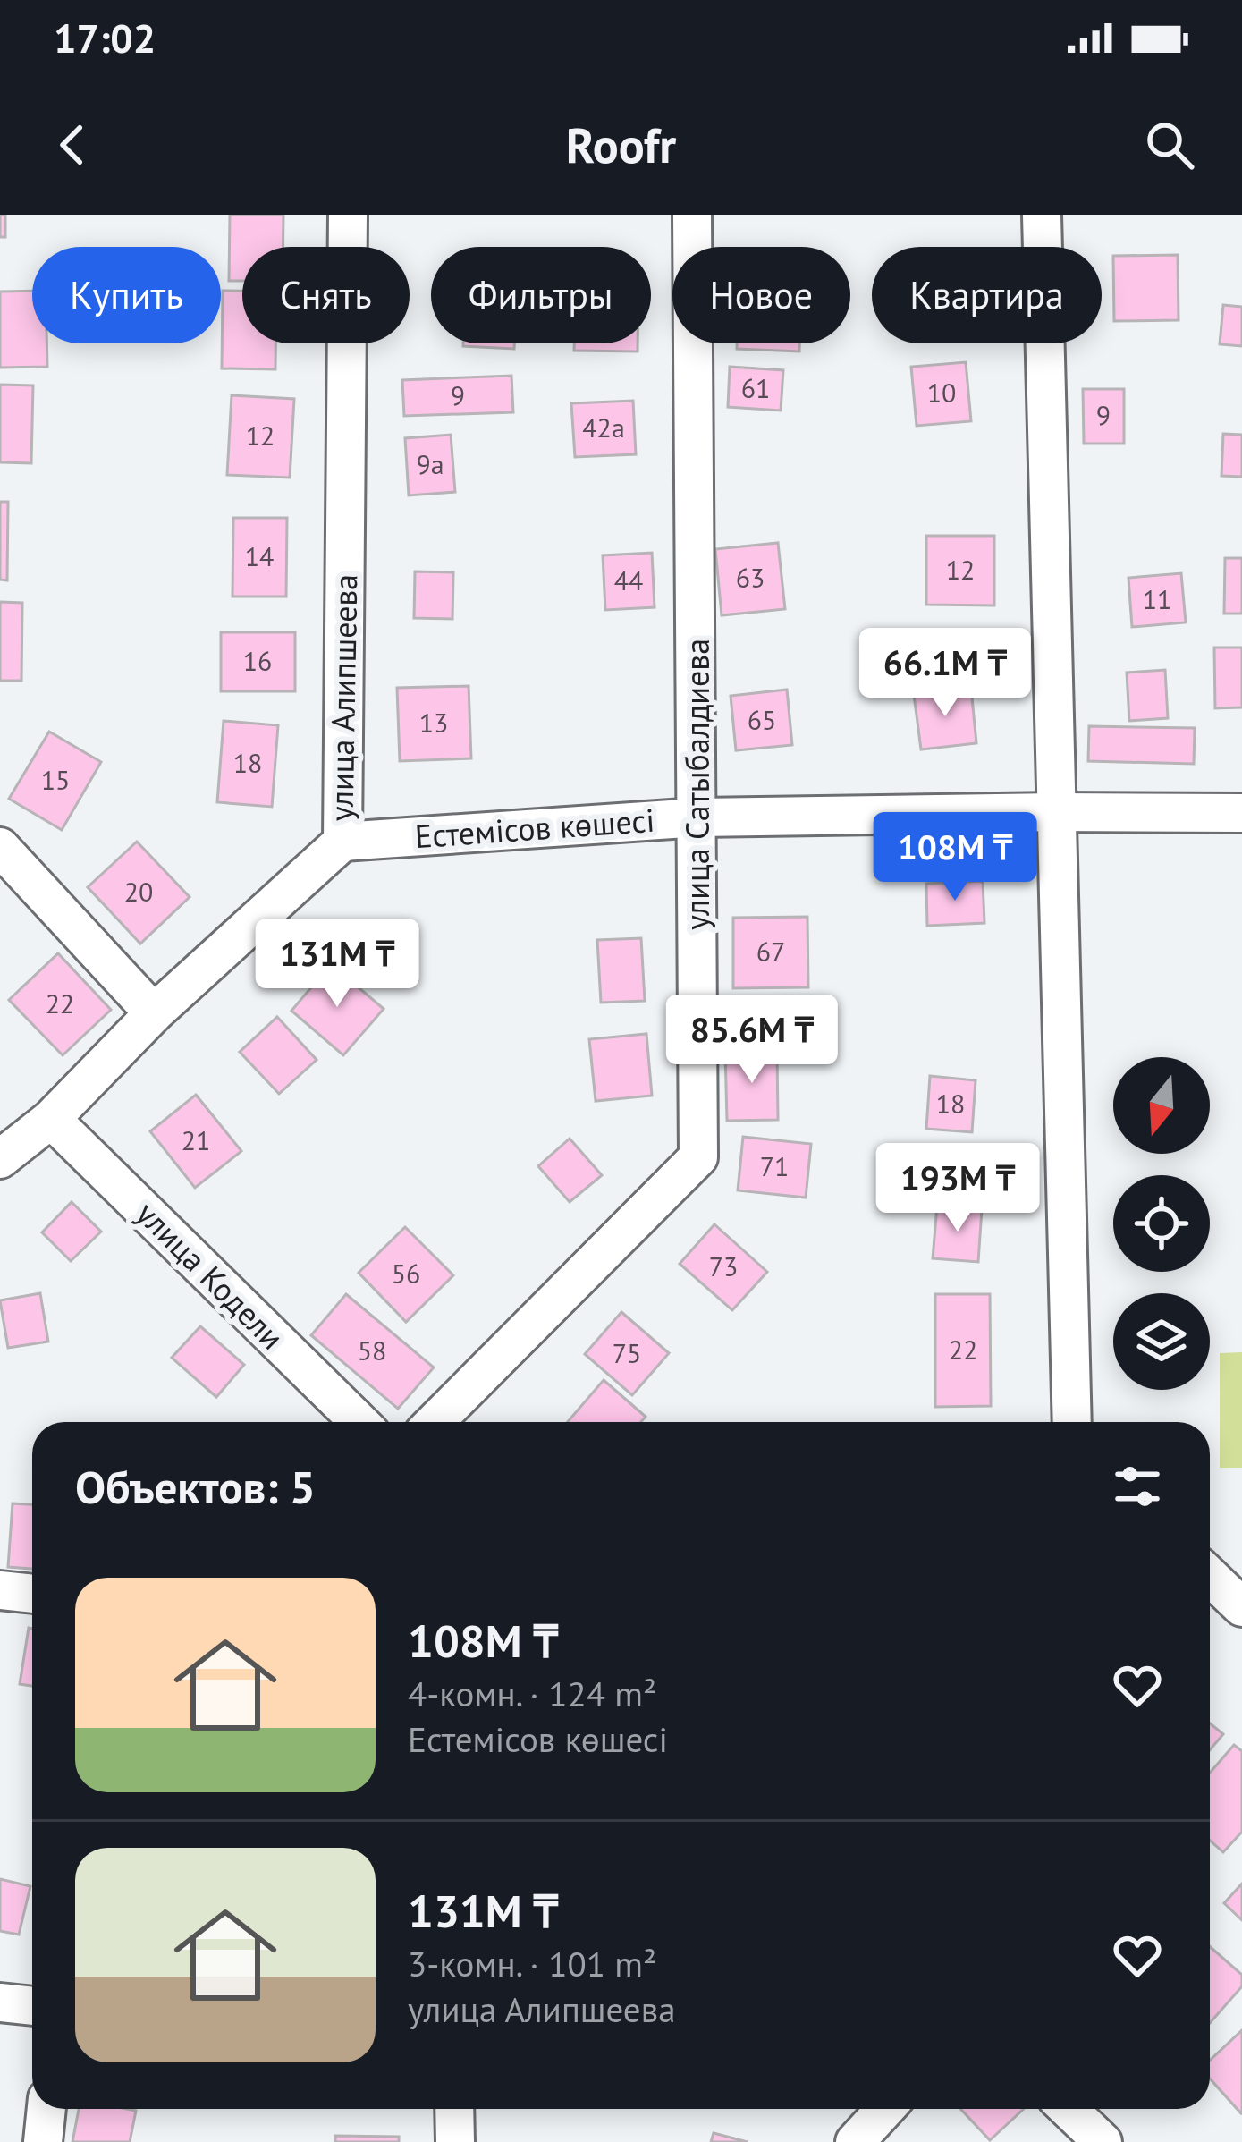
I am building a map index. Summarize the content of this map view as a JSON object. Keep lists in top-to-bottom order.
{
  "streets": {
    "street": [
      "улица Алипшеева",
      "улица Сатыбалдиева",
      "Естемісов көшесі",
      "улица Кодели"
    ]
  },
  "crossings": [
    ["улица Алипшеева", "Естемісов көшесі"],
    ["улица Алипшеева", "улица Кодели"],
    ["улица Сатыбалдиева", "Естемісов көшесі"]
  ],
  "house_numbers": [
    "61",
    "10",
    "9",
    "9",
    "42а",
    "12",
    "9а",
    "14",
    "12",
    "63",
    "44",
    "11",
    "16",
    "65",
    "13",
    "18",
    "15",
    "20",
    "67",
    "22",
    "18",
    "21",
    "71",
    "73",
    "56",
    "22",
    "58",
    "75"
  ],
  "north": "bottom",
  "page": {
    "status": "17:02",
    "header": "Roofr",
    "chip": [
      "Купить",
      "Снять",
      "Фильтры",
      "Новое",
      "Квартира"
    ],
    "price": [
      "66.1M ₸",
      "108M ₸",
      "131M ₸",
      "85.6M ₸",
      "193M ₸"
    ],
    "heading": "Объектов: 5",
    "list": [
      {
        "name": "108M ₸",
        "note": "4-комн. · 124 m² · Естемісов көшесі"
      },
      {
        "name": "131M ₸",
        "note": "3-комн. · 101 m² · улица Алипшеева"
      }
    ]
  }
}
